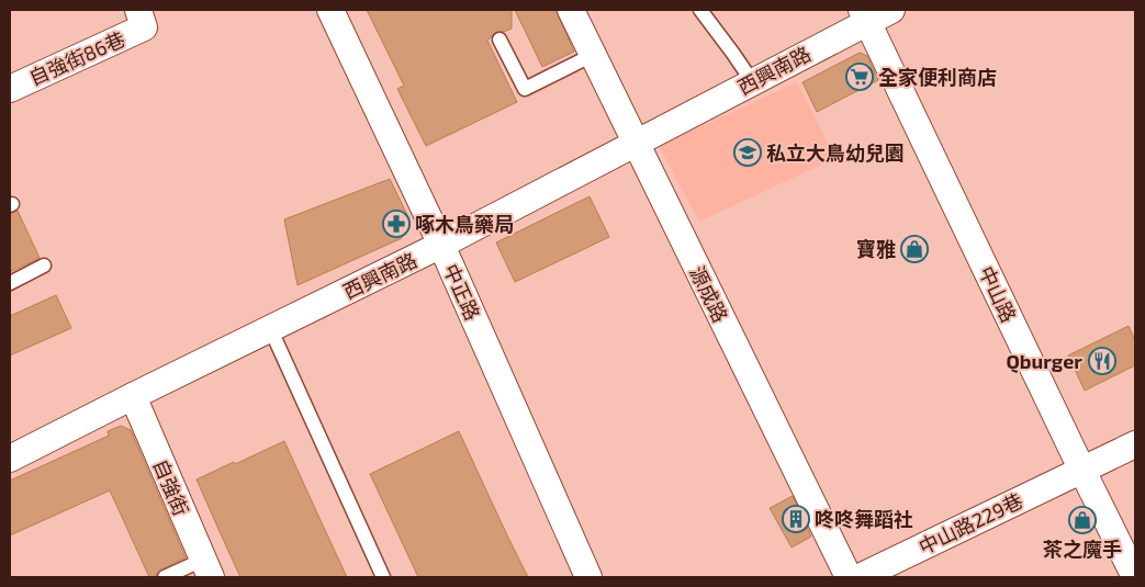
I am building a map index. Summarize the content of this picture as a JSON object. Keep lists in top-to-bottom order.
{
  "streets": {
    "street": [
      "自強街86巷",
      "西興南路",
      "中正路",
      "源成路",
      "中山路",
      "自強街",
      "中山路229巷"
    ]
  },
  "crossings": [
    ["西興南路", "中正路"],
    ["西興南路", "源成路"],
    ["西興南路", "中山路"],
    ["西興南路", "自強街"],
    ["源成路", "中山路229巷"],
    ["中山路", "中山路229巷"]
  ],
  "places": {
    "supermarket": ["全家便利商店"],
    "school or university": ["私立大鳥幼兒園"],
    "pharmacy": ["啄木鳥藥局"],
    "shop": ["寶雅", "茶之魔手"],
    "restaurant": ["Qburger"],
    "building": ["咚咚舞蹈社"]
  }
}
